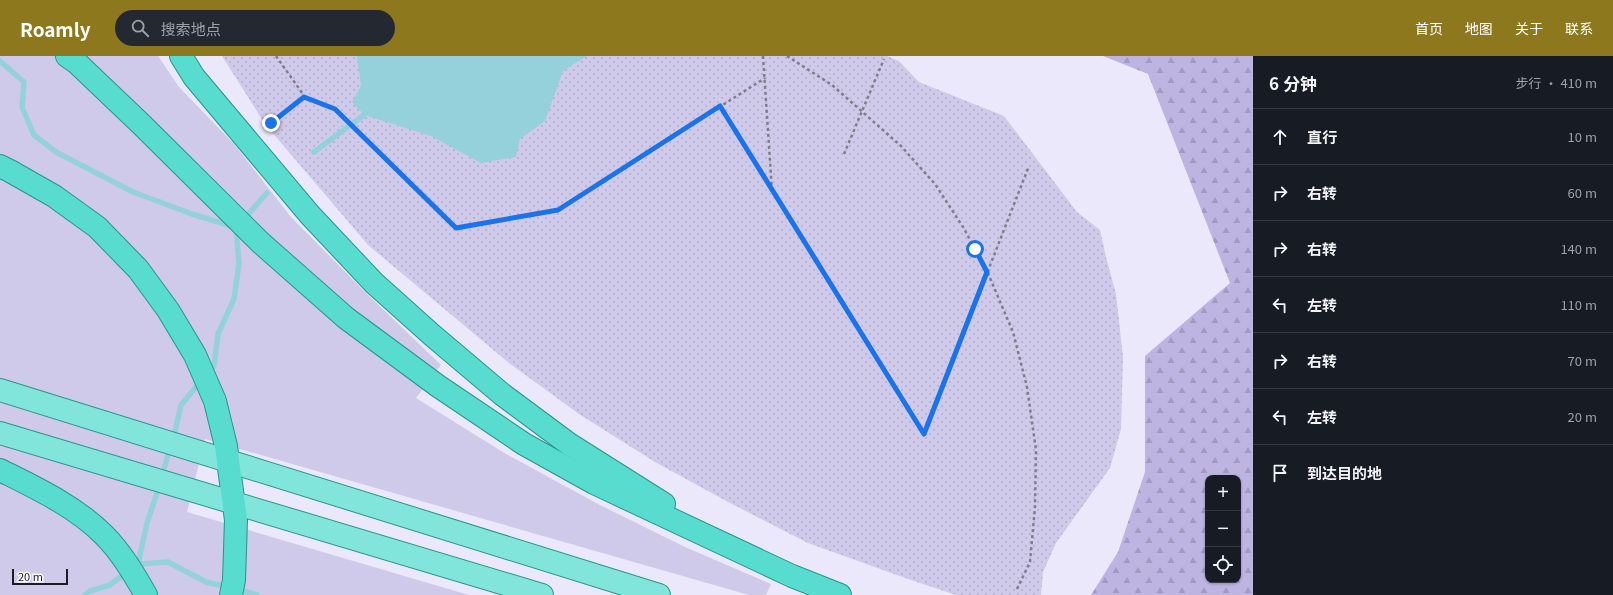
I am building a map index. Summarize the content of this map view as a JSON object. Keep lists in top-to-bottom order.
{
  "scale_bar": "20 m",
  "page": {
    "header": "Roamly",
    "search": "搜索地点",
    "nav": [
      "首页",
      "地图",
      "关于",
      "联系"
    ],
    "heading": ["6 分钟", "步行 · 410 m"],
    "list": [
      ["直行", "10 m"],
      ["右转", "60 m"],
      ["右转", "140 m"],
      ["左转", "110 m"],
      ["右转", "70 m"],
      ["左转", "20 m"],
      "到达目的地"
    ],
    "map_buttons": ["+", "−"],
    "scale": "20 m"
  }
}
